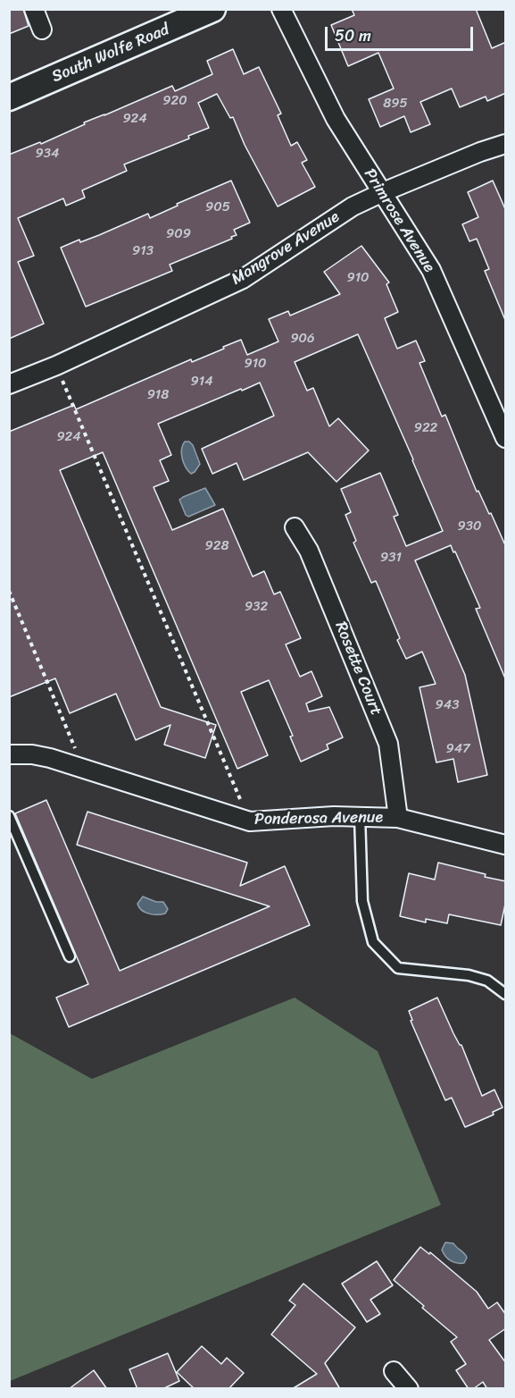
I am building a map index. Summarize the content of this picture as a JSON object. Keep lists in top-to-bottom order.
{
  "streets": {
    "main road": ["South Wolfe Road"],
    "street": [
      "Primrose Avenue",
      "Mangrove Avenue",
      "Rosette Court",
      "Ponderosa Avenue"
    ]
  },
  "crossings": [
    ["Primrose Avenue", "Mangrove Avenue"],
    ["Rosette Court", "Ponderosa Avenue"]
  ],
  "house_numbers": [
    "920",
    "895",
    "924",
    "934",
    "905",
    "909",
    "913",
    "910",
    "906",
    "910",
    "914",
    "918",
    "922",
    "924",
    "930",
    "928",
    "931",
    "932",
    "943",
    "947"
  ],
  "scale_bar": "50 m"
}
